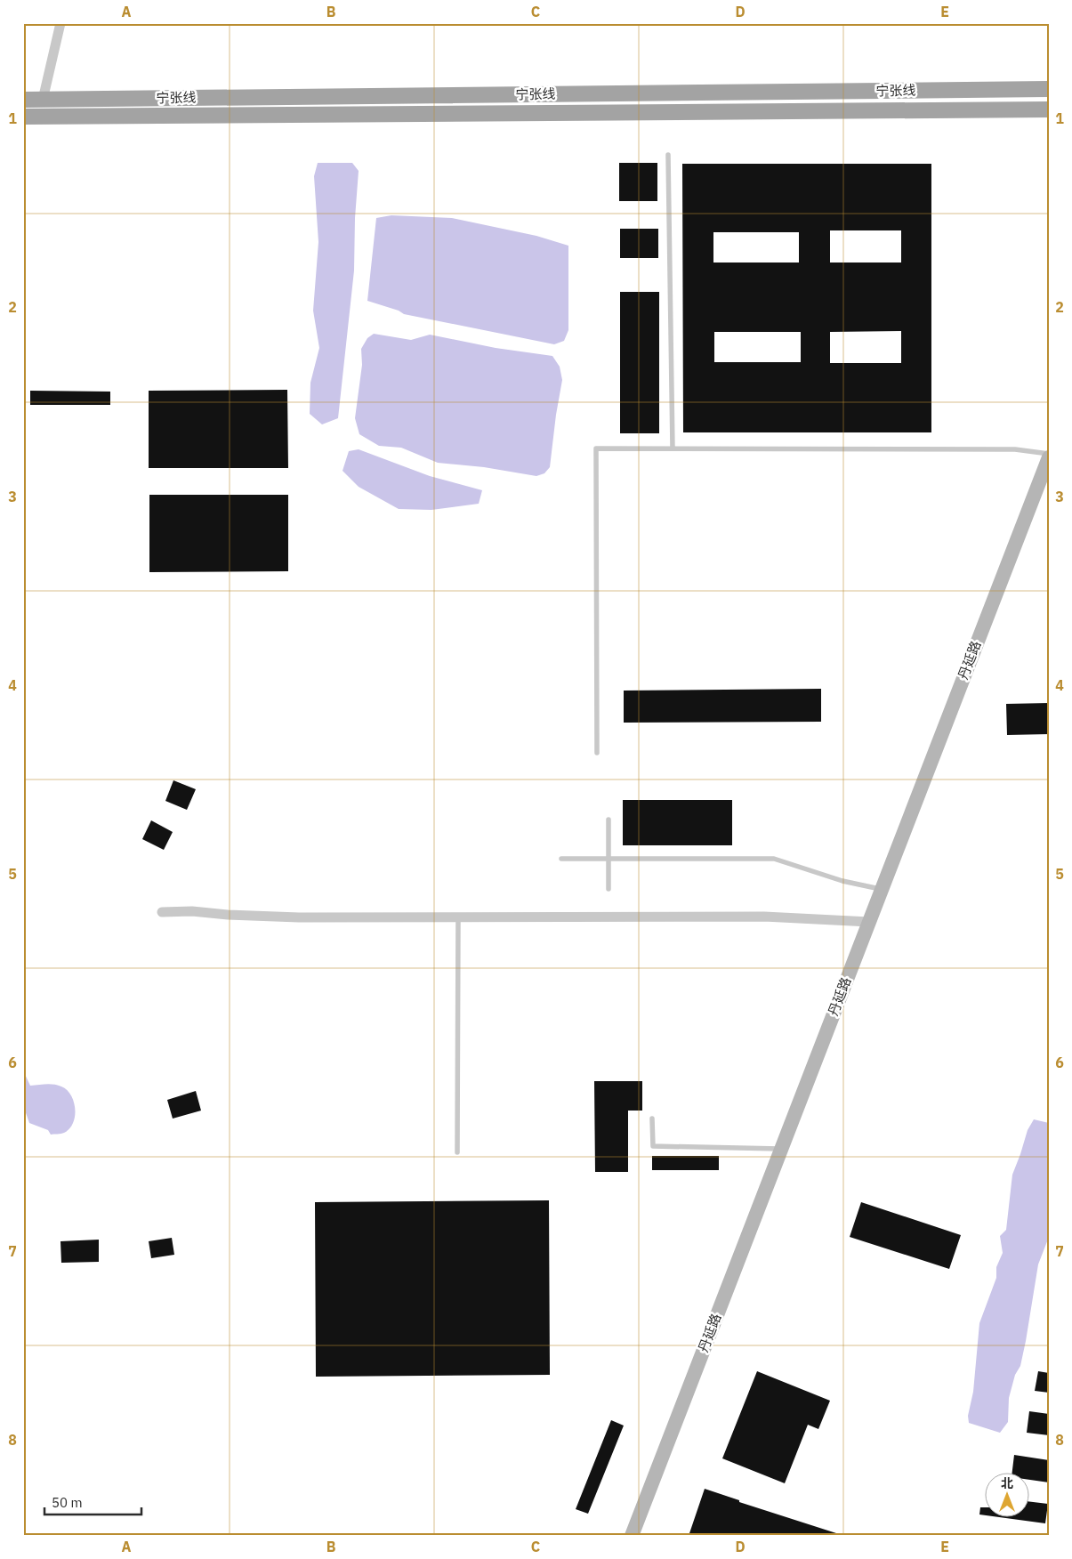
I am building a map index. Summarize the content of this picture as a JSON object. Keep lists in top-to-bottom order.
{
  "streets": {
    "main road": ["宁张线", "丹延路"]
  },
  "scale_bar": "50 m",
  "north": "top",
  "grid": {
    "columns": [
      "A",
      "B",
      "C",
      "D",
      "E"
    ],
    "rows": [
      "1",
      "2",
      "3",
      "4",
      "5",
      "6",
      "7",
      "8"
    ]
  }
}
